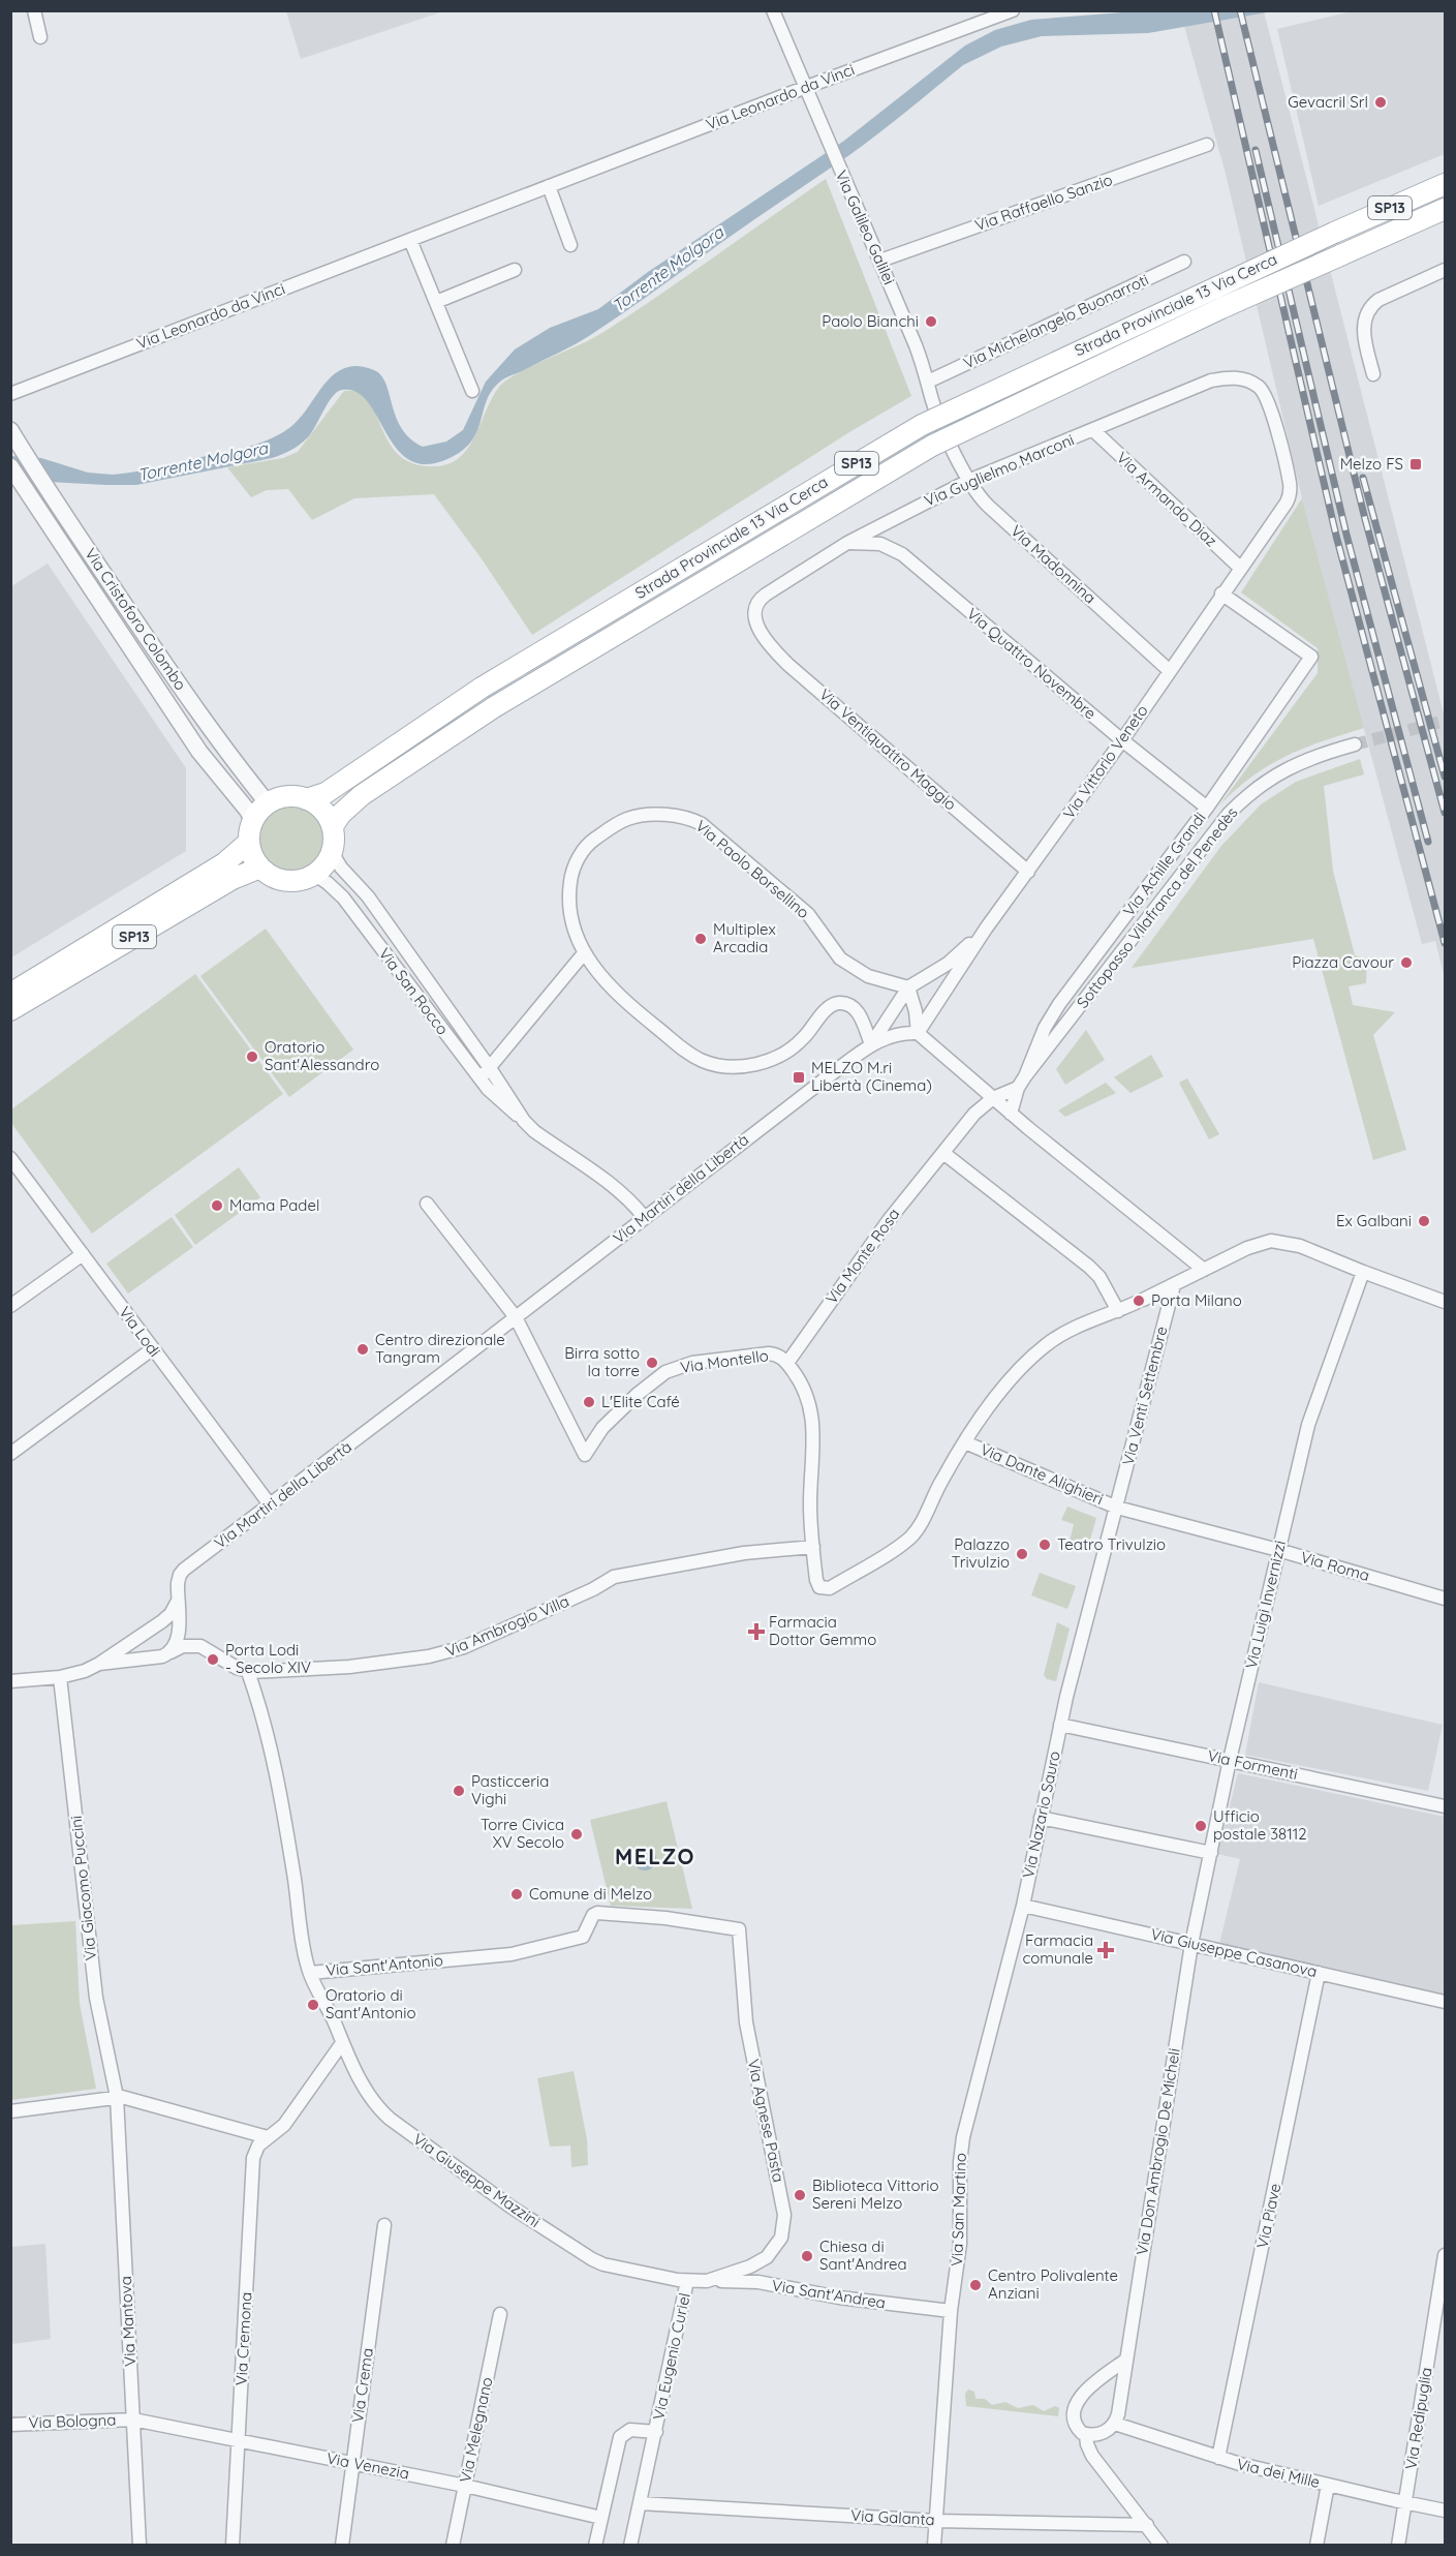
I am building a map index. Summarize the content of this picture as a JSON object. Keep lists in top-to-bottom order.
{
  "streets": {
    "main road": ["SP13", "Strada Provinciale 13 Via Cerca"],
    "street": [
      "Via Leonardo da Vinci",
      "Via Raffaello Sanzio",
      "Via Galileo Galilei",
      "Via Michelangelo Buonarroti",
      "Via Guglielmo Marconi",
      "Via Armando Diaz",
      "Via Madonnina",
      "Via Cristoforo Colombo",
      "Via Quattro Novembre",
      "Via Ventiquattro Maggio",
      "Via Vittorio Veneto",
      "Via Achille Grandi",
      "Via Paolo Borsellino",
      "Sottopasso Vilafranca del Penedès",
      "Via San Rocco",
      "Via Martiri della Libertà",
      "Via Monte Rosa",
      "Via Lodi",
      "Via Montello",
      "Via Venti Settembre",
      "Via Dante Alighieri",
      "Via Roma",
      "Via Luigi Invernizzi",
      "Via Ambrogio Villa",
      "Via Formenti",
      "Via Nazario Sauro",
      "Via Giacomo Puccini",
      "Via Giuseppe Casanova",
      "Via Sant'Antonio",
      "Via Agnese Pasta",
      "Via Don Ambrogio De Micheli",
      "Via Giuseppe Mazzini",
      "Via San Martino",
      "Via Piave",
      "Via Sant'Andrea",
      "Via Mantova",
      "Via Cremona",
      "Via Eugenio Curiel",
      "Via Crema",
      "Via Redipuglia",
      "Via Bologna",
      "Via Melegnano",
      "Via Venezia",
      "Via dei Mille",
      "Via Galanta"
    ]
  },
  "crossings": [
    ["Via Leonardo da Vinci", "Via Galileo Galilei"],
    ["Via Raffaello Sanzio", "Via Galileo Galilei"],
    ["SP13", "Strada Provinciale 13 Via Cerca"],
    ["SP13", "Via Cristoforo Colombo"],
    ["SP13", "Via San Rocco"],
    ["Via Galileo Galilei", "Via Michelangelo Buonarroti"],
    ["Via Galileo Galilei", "Via Madonnina"],
    ["Strada Provinciale 13 Via Cerca", "Via Cristoforo Colombo"],
    ["Strada Provinciale 13 Via Cerca", "Via San Rocco"],
    ["Via Guglielmo Marconi", "Via Armando Diaz"],
    ["Via Guglielmo Marconi", "Via Madonnina"],
    ["Via Guglielmo Marconi", "Via Quattro Novembre"],
    ["Via Guglielmo Marconi", "Via Ventiquattro Maggio"],
    ["Via Guglielmo Marconi", "Via Vittorio Veneto"],
    ["Via Armando Diaz", "Via Vittorio Veneto"],
    ["Via Madonnina", "Via Vittorio Veneto"],
    ["Via Cristoforo Colombo", "Via San Rocco"],
    ["Via Quattro Novembre", "Via Vittorio Veneto"],
    ["Via Quattro Novembre", "Via Achille Grandi"],
    ["Via Ventiquattro Maggio", "Via Vittorio Veneto"],
    ["Via Vittorio Veneto", "Via Achille Grandi"],
    ["Via Vittorio Veneto", "Via Paolo Borsellino"],
    ["Via Vittorio Veneto", "Via Martiri della Libertà"],
    ["Via Achille Grandi", "Sottopasso Vilafranca del Penedès"],
    ["Via Paolo Borsellino", "Via Martiri della Libertà"],
    ["Via San Rocco", "Via Martiri della Libertà"],
    ["Via Martiri della Libertà", "Via Lodi"],
    ["Via Martiri della Libertà", "Via Montello"],
    ["Via Monte Rosa", "Via Montello"],
    ["Via Venti Settembre", "Via Dante Alighieri"],
    ["Via Venti Settembre", "Via Roma"],
    ["Via Venti Settembre", "Via Formenti"],
    ["Via Venti Settembre", "Via Nazario Sauro"],
    ["Via Dante Alighieri", "Via Roma"],
    ["Via Roma", "Via Luigi Invernizzi"],
    ["Via Luigi Invernizzi", "Via Formenti"],
    ["Via Luigi Invernizzi", "Via Giuseppe Casanova"],
    ["Via Luigi Invernizzi", "Via Don Ambrogio De Micheli"],
    ["Via Ambrogio Villa", "Via Sant'Antonio"],
    ["Via Formenti", "Via Nazario Sauro"],
    ["Via Nazario Sauro", "Via Giuseppe Casanova"],
    ["Via Nazario Sauro", "Via San Martino"],
    ["Via Giacomo Puccini", "Via Mantova"],
    ["Via Giuseppe Casanova", "Via Don Ambrogio De Micheli"],
    ["Via Giuseppe Casanova", "Via San Martino"],
    ["Via Giuseppe Casanova", "Via Piave"],
    ["Via Sant'Antonio", "Via Agnese Pasta"],
    ["Via Sant'Antonio", "Via Giuseppe Mazzini"],
    ["Via Agnese Pasta", "Via Giuseppe Mazzini"],
    ["Via Don Ambrogio De Micheli", "Via dei Mille"],
    ["Via Giuseppe Mazzini", "Via Sant'Andrea"],
    ["Via Giuseppe Mazzini", "Via Cremona"],
    ["Via Giuseppe Mazzini", "Via Eugenio Curiel"],
    ["Via San Martino", "Via Sant'Andrea"],
    ["Via San Martino", "Via Galanta"],
    ["Via Piave", "Via dei Mille"],
    ["Via Mantova", "Via Bologna"],
    ["Via Mantova", "Via Venezia"],
    ["Via Cremona", "Via Venezia"],
    ["Via Eugenio Curiel", "Via Venezia"],
    ["Via Eugenio Curiel", "Via Galanta"],
    ["Via Crema", "Via Venezia"],
    ["Via Redipuglia", "Via dei Mille"],
    ["Via Bologna", "Via Venezia"],
    ["Via Melegnano", "Via Venezia"]
  ],
  "districts": ["MELZO"],
  "water": ["Torrente Molgora"],
  "places": {
    "other": [
      "Gevacril Srl",
      "Paolo Bianchi",
      "Multiplex Arcadia",
      "Piazza Cavour",
      "Oratorio Sant'Alessandro",
      "Mama Padel",
      "Ex Galbani",
      "Porta Milano",
      "Centro direzionale Tangram",
      "Birra sotto la torre",
      "L'Elite Café",
      "Teatro Trivulzio",
      "Palazzo Trivulzio",
      "Porta Lodi - Secolo XIV",
      "Pasticceria Vighi",
      "Ufficio postale 38112",
      "Torre Civica XV Secolo",
      "Comune di Melzo",
      "Oratorio di Sant'Antonio",
      "Biblioteca Vittorio Sereni Melzo",
      "Chiesa di Sant'Andrea",
      "Centro Polivalente Anziani"
    ],
    "transit": ["Melzo FS", "MELZO M.ri Libertà (Cinema)"],
    "health": ["Farmacia Dottor Gemmo", "Farmacia comunale"]
  }
}
